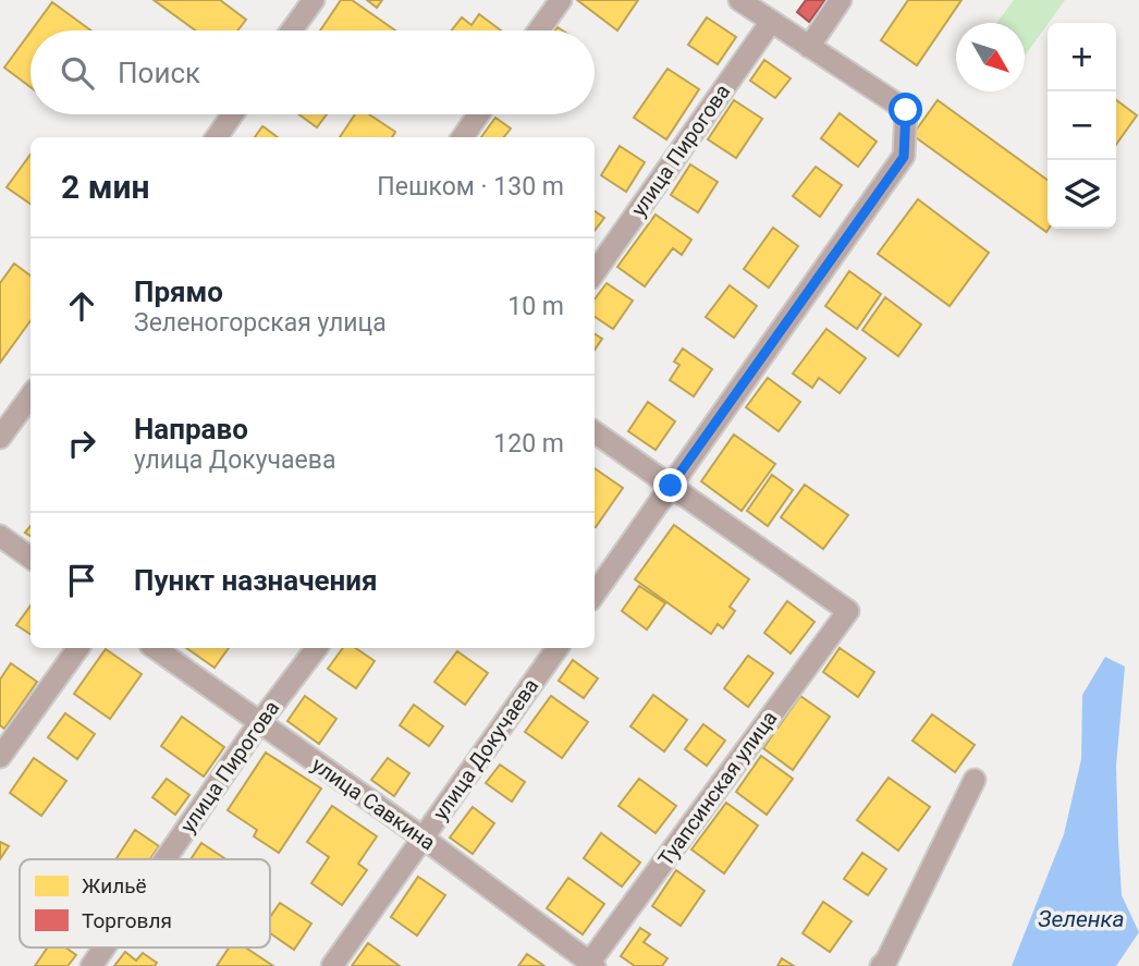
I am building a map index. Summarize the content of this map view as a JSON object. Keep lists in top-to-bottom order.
{
  "streets": {
    "street": [
      "улица Пирогова",
      "улица Докучаева",
      "Туапсинская улица",
      "улица Савкина"
    ]
  },
  "crossings": [
    ["улица Пирогова", "улица Савкина"],
    ["улица Докучаева", "улица Савкина"],
    ["Туапсинская улица", "улица Савкина"]
  ],
  "water": ["Зеленка"],
  "legend": ["Жильё", "Торговля"],
  "north": "bottom right",
  "page": {
    "map_buttons": ["+", "−"],
    "search": "Поиск",
    "heading": ["2 мин", "Пешком · 130 m"],
    "list": [
      ["Прямо", "Зеленогорская улица", "10 m"],
      ["Направо", "улица Докучаева", "120 m"],
      "Пункт назначения"
    ]
  }
}
